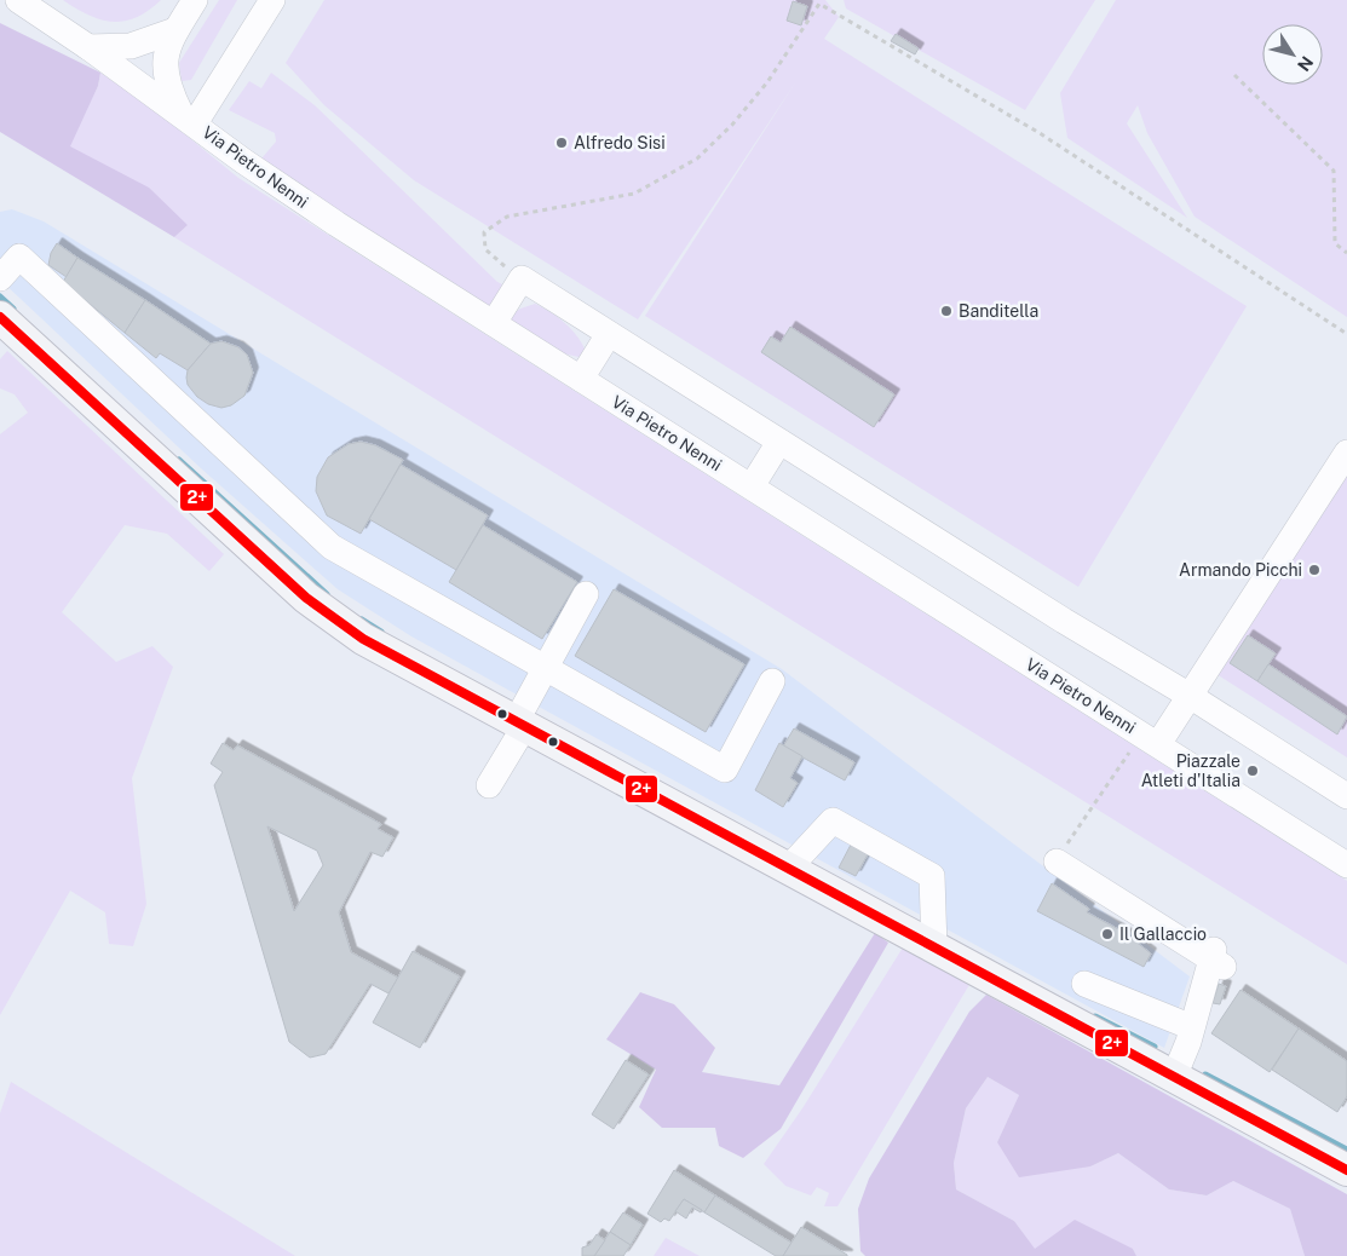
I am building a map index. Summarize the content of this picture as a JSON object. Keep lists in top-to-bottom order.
{
  "streets": {
    "street": ["Via Pietro Nenni"]
  },
  "places": [
    "Alfredo Sisi",
    "Banditella",
    "Armando Picchi",
    "Piazzale Atleti d'Italia",
    "Il Gallaccio"
  ],
  "lines": ["transit line 2+"],
  "north": "bottom right"
}
